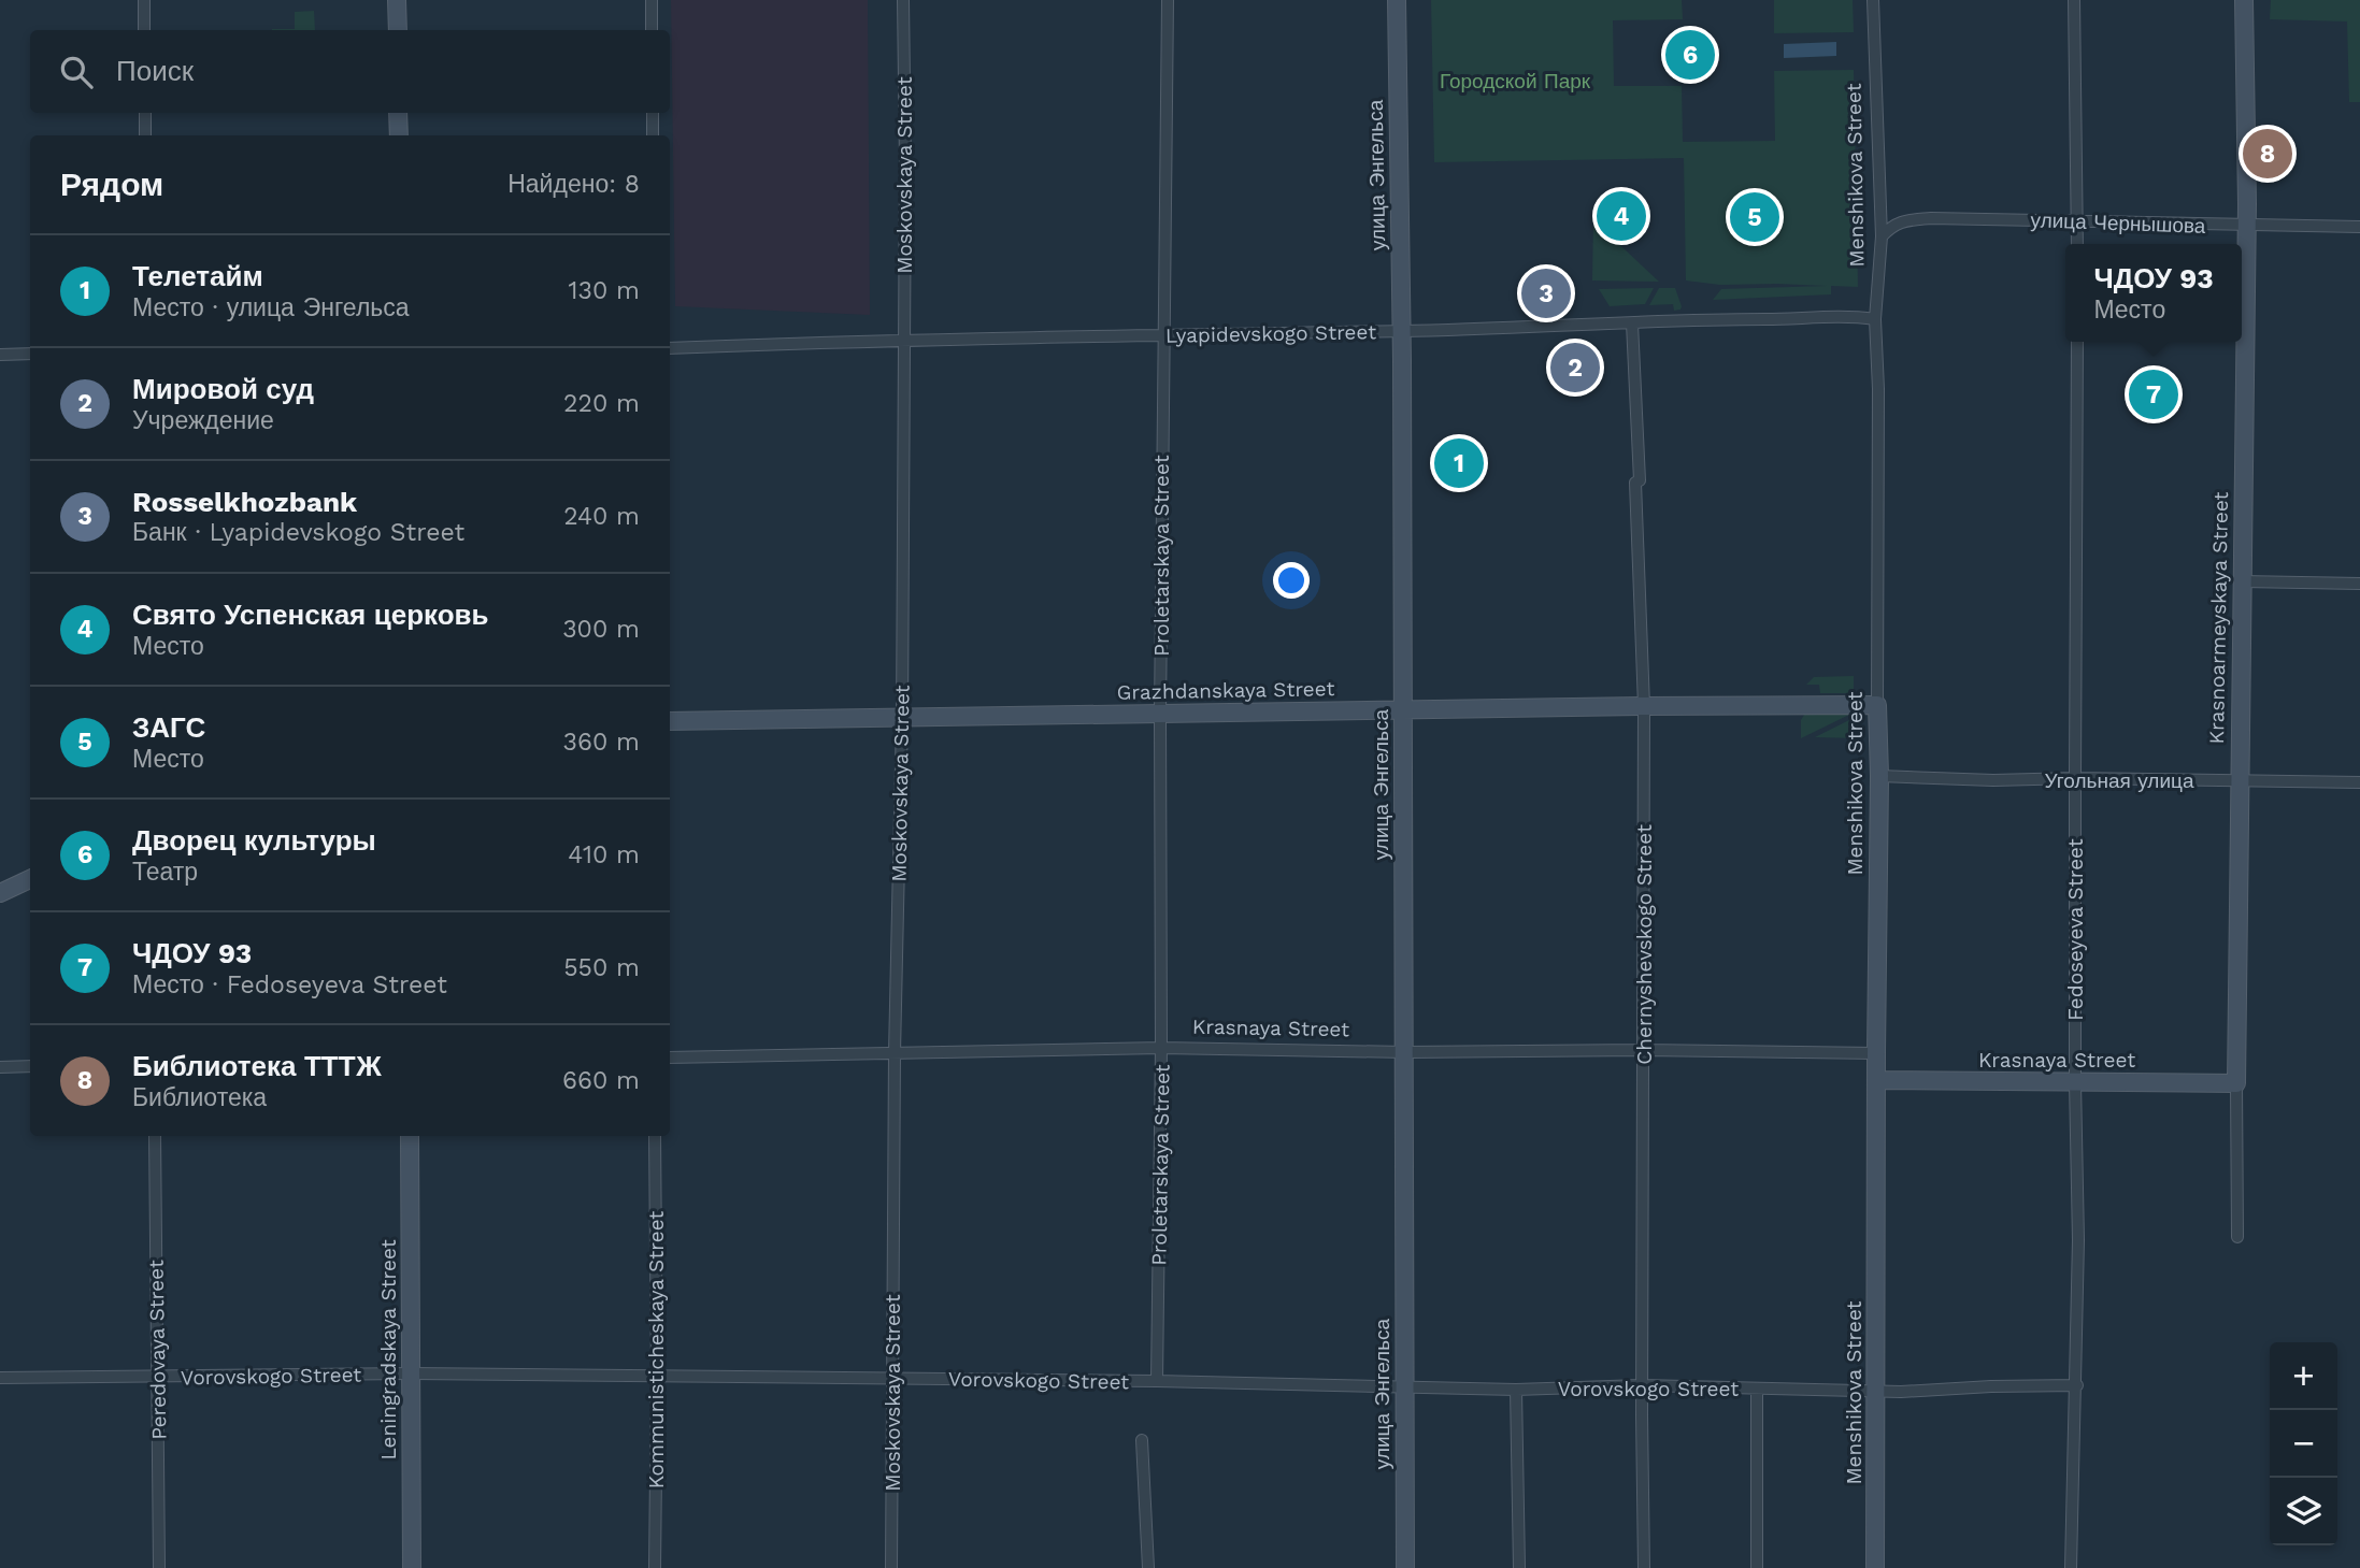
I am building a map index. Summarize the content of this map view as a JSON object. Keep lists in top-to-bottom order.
{
  "streets": {
    "main road": [
      "улица Энгельса",
      "Menshikova Street",
      "Krasnoarmeyskaya Street",
      "Grazhdanskaya Street",
      "Krasnaya Street",
      "Leningradskaya Street"
    ],
    "street": [
      "Moskovskaya Street",
      "улица Чернышова",
      "Lyapidevskogo Street",
      "Proletarskaya Street",
      "Угольная улица",
      "Fedoseyeva Street",
      "Chernyshevskogo Street",
      "Peredovaya Street",
      "Kommunisticheskaya Street",
      "Vorovskogo Street"
    ]
  },
  "crossings": [
    ["Moskovskaya Street", "Lyapidevskogo Street"],
    ["Moskovskaya Street", "Grazhdanskaya Street"],
    ["Moskovskaya Street", "Krasnaya Street"],
    ["Moskovskaya Street", "Vorovskogo Street"],
    ["улица Энгельса", "Lyapidevskogo Street"],
    ["улица Энгельса", "Grazhdanskaya Street"],
    ["улица Энгельса", "Krasnaya Street"],
    ["улица Энгельса", "Vorovskogo Street"],
    ["Menshikova Street", "улица Чернышова"],
    ["Menshikova Street", "Lyapidevskogo Street"],
    ["Menshikova Street", "Grazhdanskaya Street"],
    ["Menshikova Street", "Угольная улица"],
    ["Menshikova Street", "Krasnaya Street"],
    ["Menshikova Street", "Vorovskogo Street"],
    ["улица Чернышова", "Krasnoarmeyskaya Street"],
    ["Lyapidevskogo Street", "Proletarskaya Street"],
    ["Lyapidevskogo Street", "Chernyshevskogo Street"],
    ["Proletarskaya Street", "Grazhdanskaya Street"],
    ["Proletarskaya Street", "Krasnaya Street"],
    ["Proletarskaya Street", "Vorovskogo Street"],
    ["Krasnoarmeyskaya Street", "Угольная улица"],
    ["Krasnoarmeyskaya Street", "Krasnaya Street"],
    ["Grazhdanskaya Street", "Chernyshevskogo Street"],
    ["Угольная улица", "Fedoseyeva Street"],
    ["Fedoseyeva Street", "Krasnaya Street"],
    ["Fedoseyeva Street", "Vorovskogo Street"],
    ["Chernyshevskogo Street", "Krasnaya Street"],
    ["Chernyshevskogo Street", "Vorovskogo Street"],
    ["Peredovaya Street", "Vorovskogo Street"],
    ["Leningradskaya Street", "Vorovskogo Street"],
    ["Kommunisticheskaya Street", "Vorovskogo Street"]
  ],
  "parks": ["Городской Парк"],
  "page": {
    "pins": [
      "6",
      "8",
      "4",
      "5",
      "3",
      "2",
      "7",
      "1"
    ],
    "search": "Поиск",
    "heading": ["Рядом", "Найдено: 8"],
    "list": [
      {
        "mark": "1",
        "name": "Телетайм",
        "note": "Место · улица Энгельса",
        "value": "130 m"
      },
      {
        "mark": "2",
        "name": "Мировой суд",
        "note": "Учреждение",
        "value": "220 m"
      },
      {
        "mark": "3",
        "name": "Rosselkhozbank",
        "note": "Банк · Lyapidevskogo Street",
        "value": "240 m"
      },
      {
        "mark": "4",
        "name": "Свято Успенская церковь",
        "note": "Место",
        "value": "300 m"
      },
      {
        "mark": "5",
        "name": "ЗАГС",
        "note": "Место",
        "value": "360 m"
      },
      {
        "mark": "6",
        "name": "Дворец культуры",
        "note": "Театр",
        "value": "410 m"
      },
      {
        "mark": "7",
        "name": "ЧДОУ 93",
        "note": "Место · Fedoseyeva Street",
        "value": "550 m"
      },
      {
        "mark": "8",
        "name": "Библиотека ТТТЖ",
        "note": "Библиотека",
        "value": "660 m"
      }
    ],
    "popup": ["ЧДОУ 93", "Место"],
    "map_buttons": ["+", "−"]
  }
}
